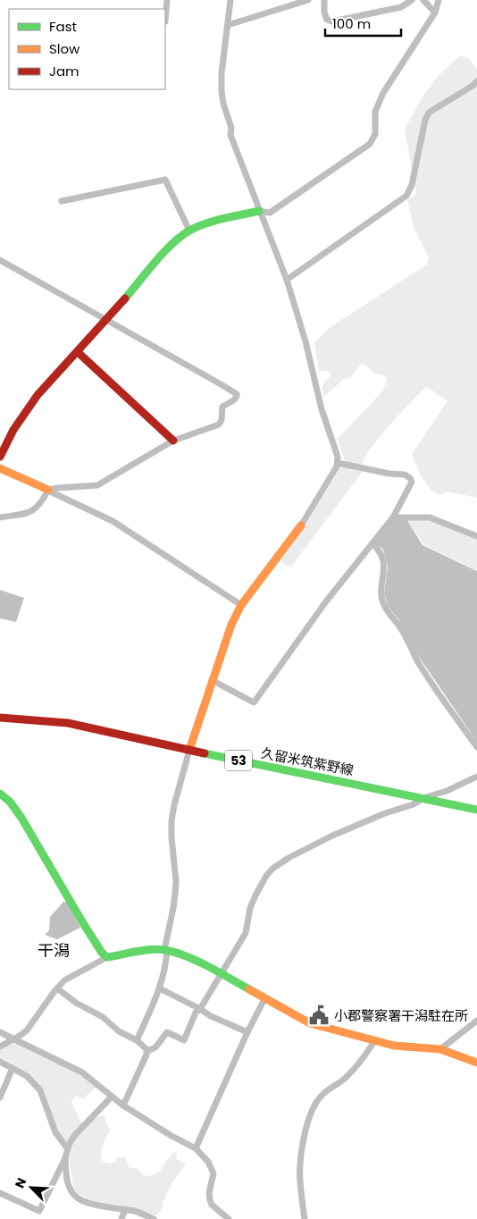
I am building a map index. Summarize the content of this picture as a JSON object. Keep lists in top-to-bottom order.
{
  "streets": {
    "street": ["53", "久留米筑紫野線"]
  },
  "districts": ["干潟"],
  "places": {
    "public building": ["小郡警察署干潟駐在所"]
  },
  "legend": ["Fast", "Slow", "Jam"],
  "scale_bar": "100 m",
  "north": "top left"
}
